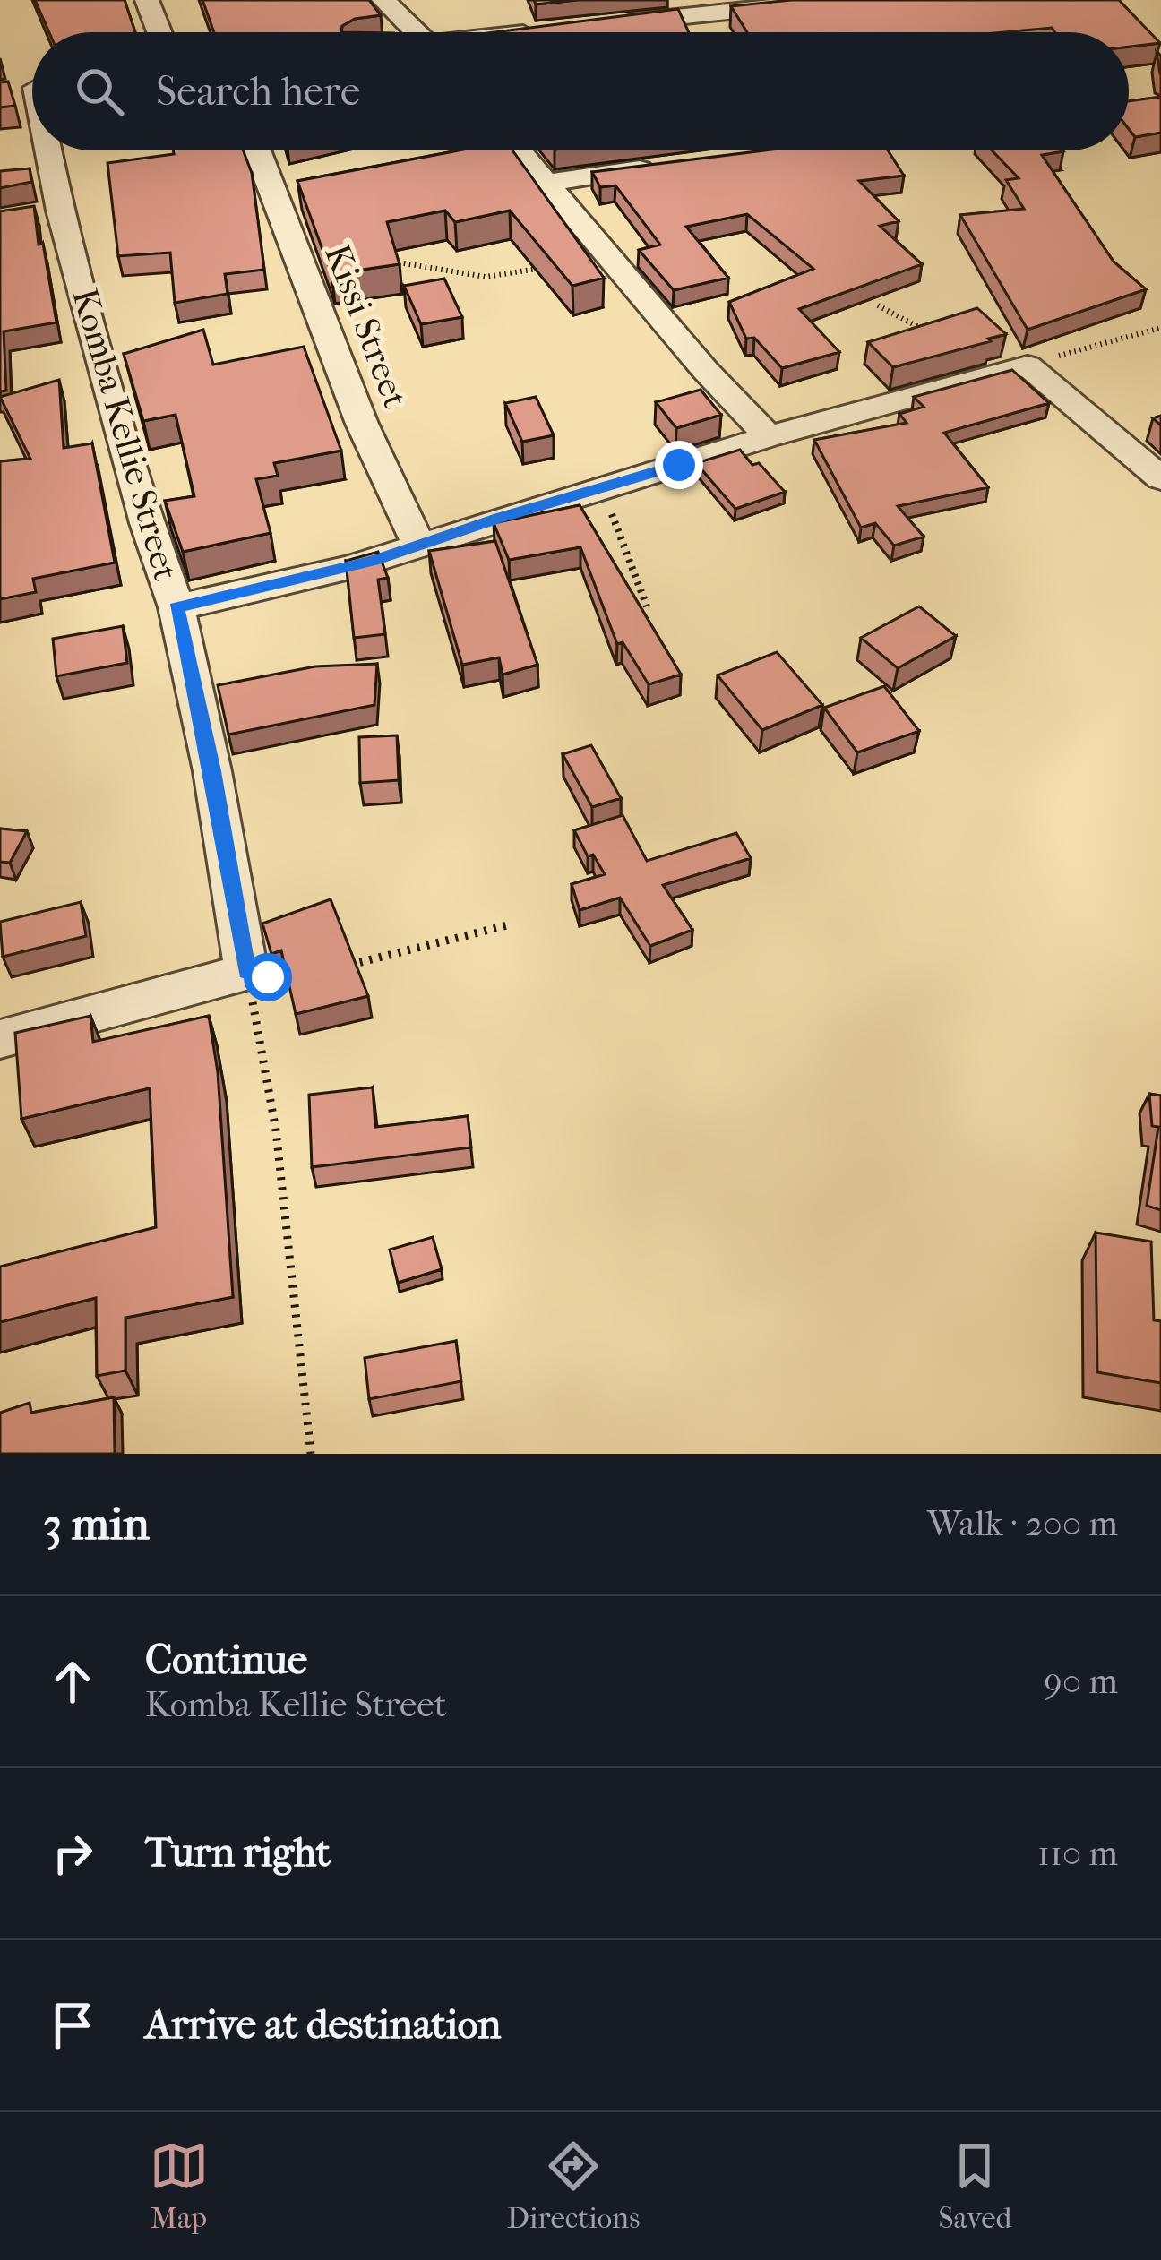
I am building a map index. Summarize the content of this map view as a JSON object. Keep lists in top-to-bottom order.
{
  "streets": {
    "street": ["Kissi Street", "Komba Kellie Street"]
  },
  "page": {
    "search": "Search here",
    "heading": ["3 min", "Walk · 200 m"],
    "list": [
      ["Continue", "Komba Kellie Street", "90 m"],
      ["Turn right", "110 m"],
      "Arrive at destination"
    ],
    "nav": ["Map", "Directions", "Saved"]
  }
}
